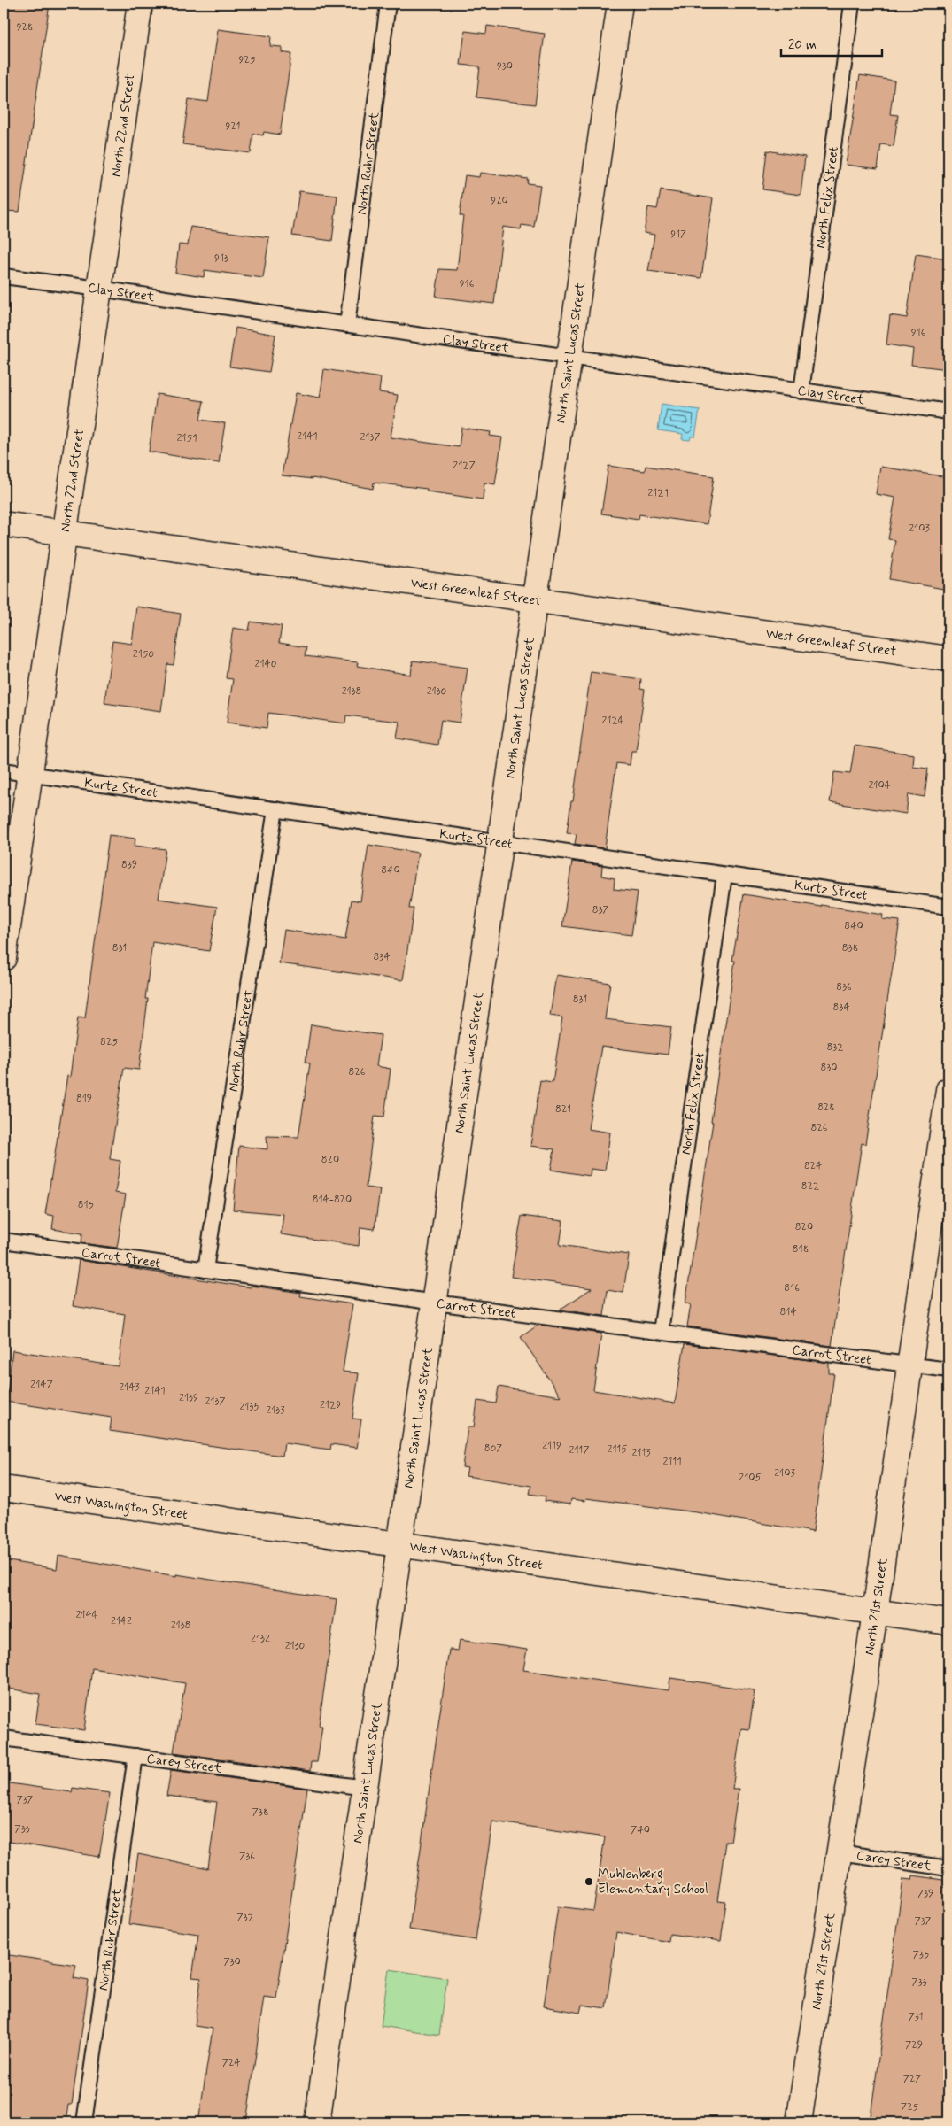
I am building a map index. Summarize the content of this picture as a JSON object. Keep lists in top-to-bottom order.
{
  "streets": {
    "street": [
      "North 22nd Street",
      "North Saint Lucas Street",
      "West Greenleaf Street",
      "West Washington Street",
      "North 21st Street"
    ],
    "lane": [
      "North Ruhr Street",
      "North Felix Street",
      "Clay Street",
      "Kurtz Street",
      "Carrot Street",
      "Carey Street"
    ]
  },
  "crossings": [
    ["North 22nd Street", "Clay Street"],
    ["North 22nd Street", "West Greenleaf Street"],
    ["North 22nd Street", "Kurtz Street"],
    ["North Ruhr Street", "Clay Street"],
    ["North Ruhr Street", "Kurtz Street"],
    ["North Ruhr Street", "Carrot Street"],
    ["North Ruhr Street", "Carey Street"],
    ["North Felix Street", "Clay Street"],
    ["North Felix Street", "Kurtz Street"],
    ["North Felix Street", "Carrot Street"],
    ["Clay Street", "North Saint Lucas Street"],
    ["North Saint Lucas Street", "West Greenleaf Street"],
    ["North Saint Lucas Street", "Kurtz Street"],
    ["North Saint Lucas Street", "Carrot Street"],
    ["North Saint Lucas Street", "West Washington Street"],
    ["North Saint Lucas Street", "Carey Street"],
    ["Carrot Street", "North 21st Street"],
    ["West Washington Street", "North 21st Street"],
    ["North 21st Street", "Carey Street"]
  ],
  "places": ["Muhlenberg Elementary School"],
  "house_numbers": [
    "928",
    "925",
    "930",
    "921",
    "920",
    "917",
    "913",
    "916",
    "916",
    "2141",
    "2137",
    "2151",
    "2127",
    "2121",
    "2103",
    "2150",
    "2140",
    "2138",
    "2130",
    "2124",
    "2104",
    "839",
    "840",
    "837",
    "840",
    "831",
    "838",
    "834",
    "836",
    "831",
    "834",
    "825",
    "832",
    "830",
    "826",
    "819",
    "828",
    "821",
    "826",
    "820",
    "824",
    "822",
    "814-820",
    "815",
    "820",
    "818",
    "816",
    "814",
    "2147",
    "2143",
    "2141",
    "2139",
    "2137",
    "2129",
    "2135",
    "2133",
    "2119",
    "807",
    "2115",
    "2117",
    "2113",
    "2111",
    "2103",
    "2105",
    "2144",
    "2142",
    "2138",
    "2132",
    "2130",
    "737",
    "738",
    "733",
    "740",
    "736",
    "739",
    "732",
    "737",
    "735",
    "730",
    "733",
    "731",
    "729",
    "724",
    "727",
    "725"
  ],
  "scale_bar": "20 m"
}
